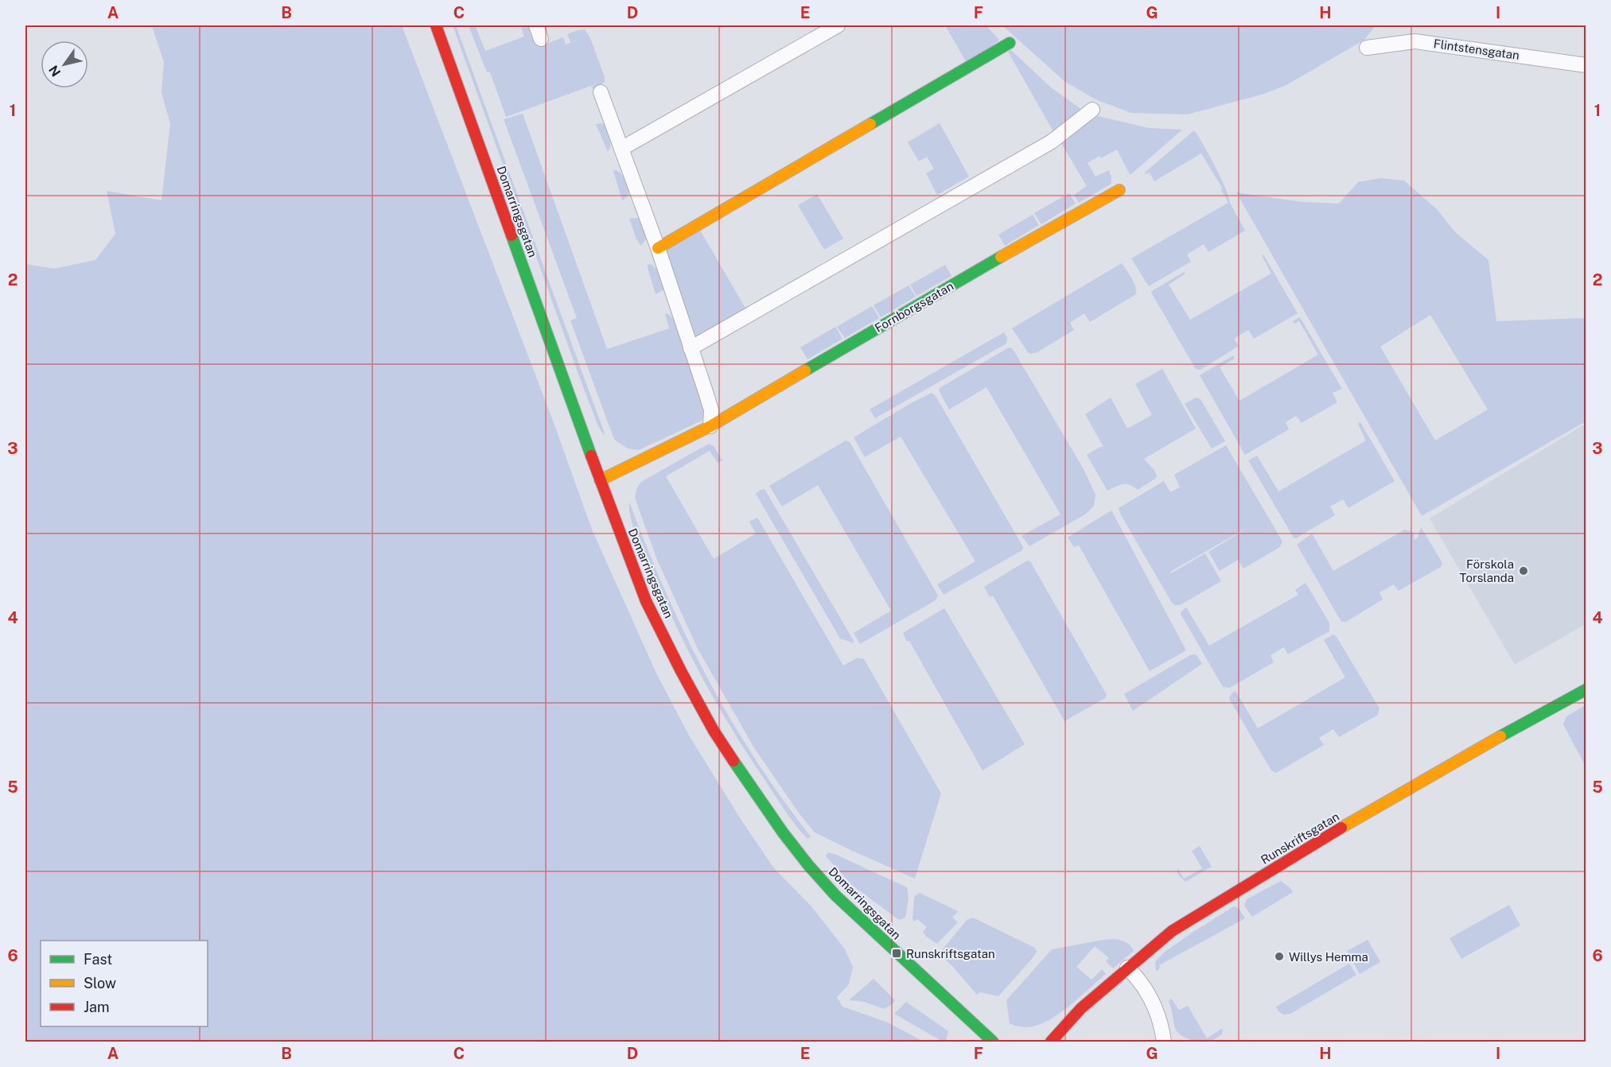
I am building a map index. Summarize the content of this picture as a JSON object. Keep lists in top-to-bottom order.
{
  "streets": {
    "street": [
      "Flintstensgatan",
      "Domarringsgatan",
      "Fornborgsgatan",
      "Runskriftsgatan"
    ]
  },
  "crossings": [
    ["Domarringsgatan", "Fornborgsgatan"]
  ],
  "places": {
    "other": ["Förskola Torslanda", "Willys Hemma"],
    "transit": ["Runskriftsgatan"]
  },
  "legend": ["Fast", "Slow", "Jam"],
  "north": "bottom left",
  "grid": {
    "columns": [
      "A",
      "B",
      "C",
      "D",
      "E",
      "F",
      "G",
      "H",
      "I"
    ],
    "rows": [
      "1",
      "2",
      "3",
      "4",
      "5",
      "6"
    ]
  }
}
